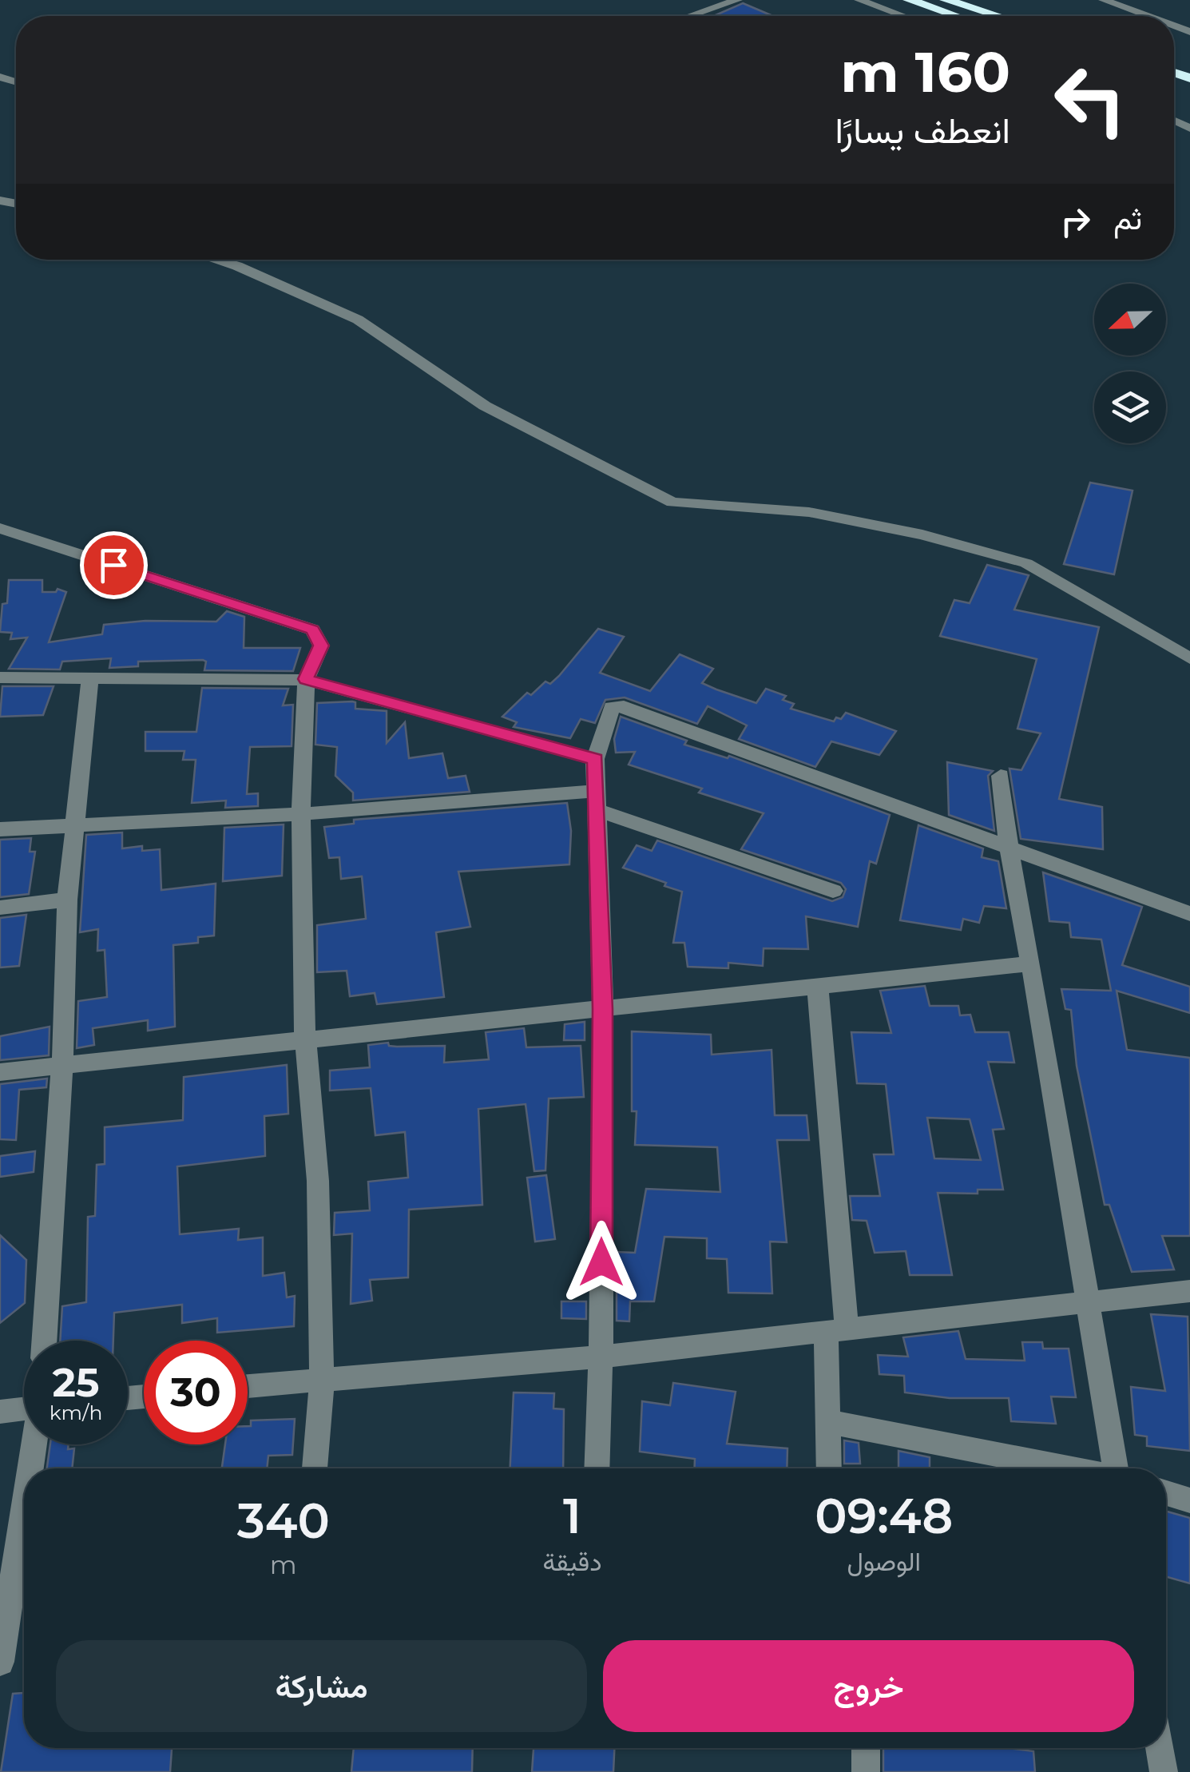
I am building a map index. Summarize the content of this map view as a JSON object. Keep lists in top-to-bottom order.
{
  "north": "left",
  "page": {
    "turn": ["160 m", "انعطف يسارًا"],
    "then": "ثم",
    "speed": "25 km/h",
    "limit": "30",
    "eta": [
      "09:48",
      "الوصول",
      "1",
      "دقيقة",
      "340",
      "m"
    ],
    "buttons": ["خروج", "مشاركة"]
  }
}
